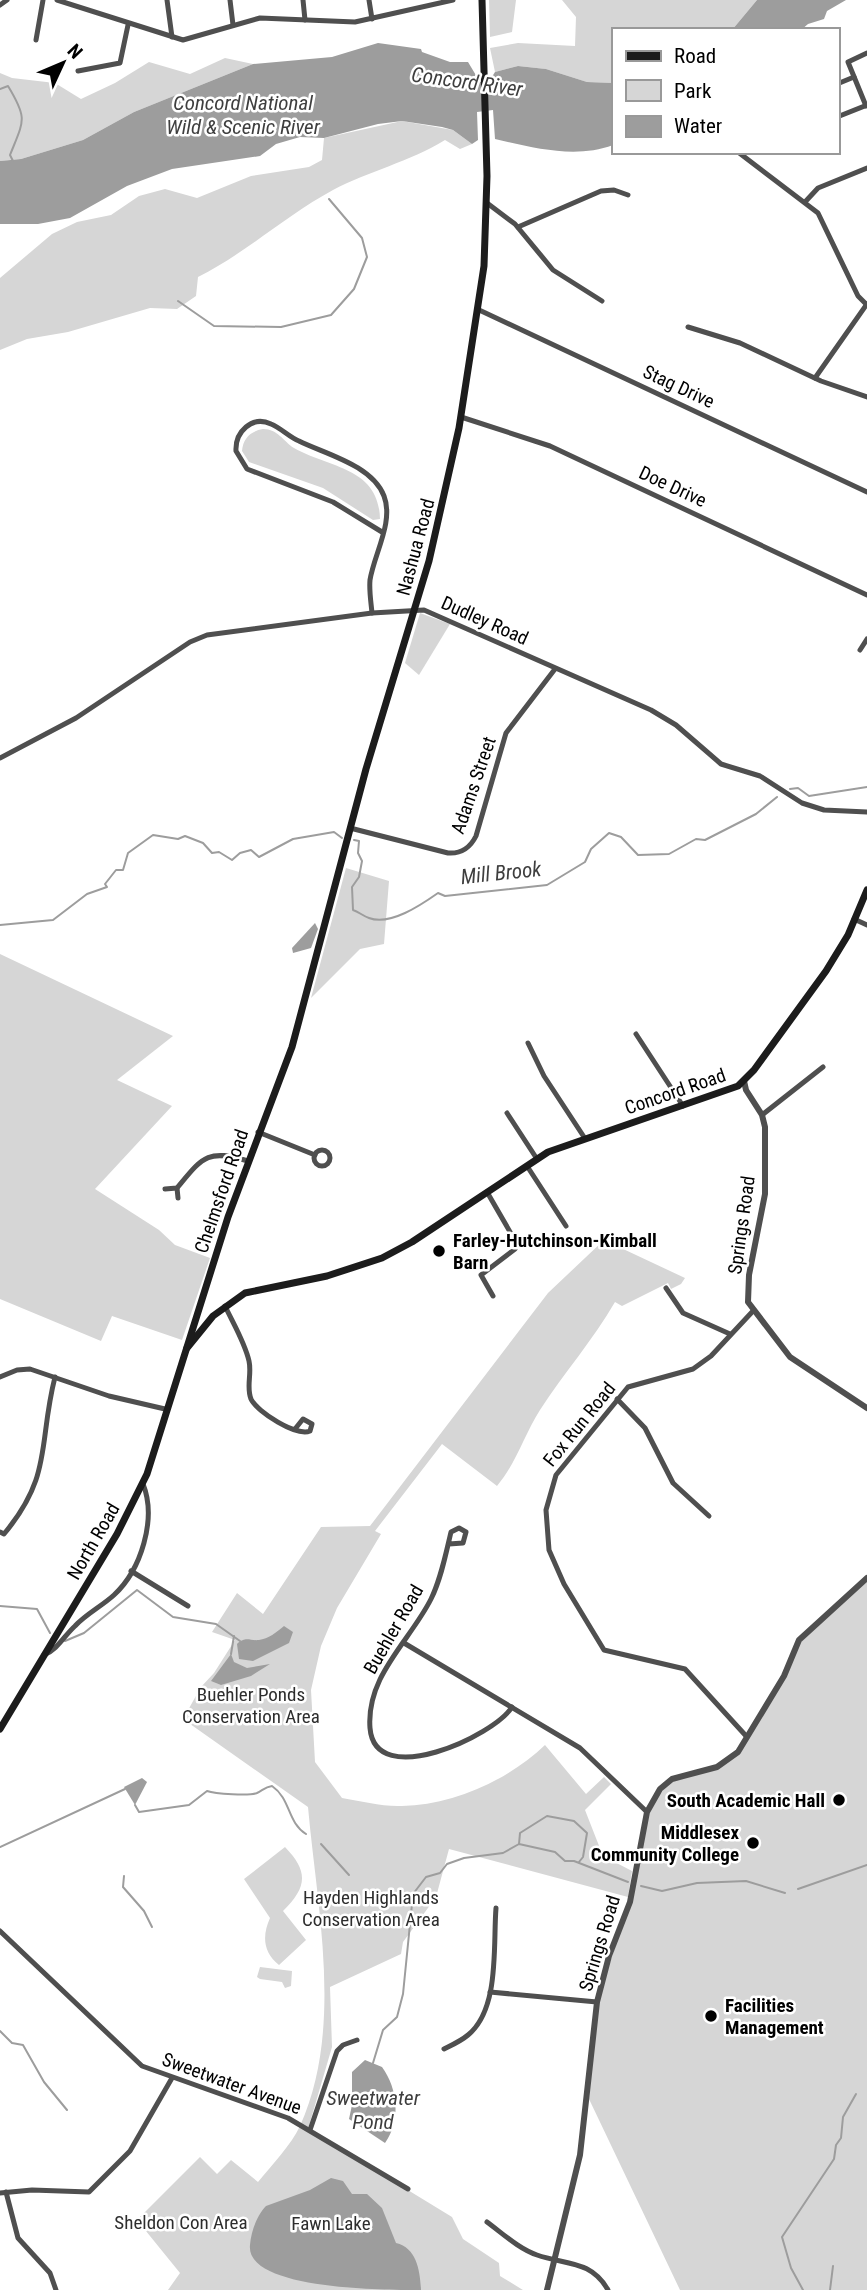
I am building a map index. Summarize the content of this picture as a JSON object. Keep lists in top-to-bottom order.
{
  "streets": {
    "main road": [
      "Nashua Road",
      "Concord Road",
      "Chelmsford Road",
      "North Road"
    ],
    "street": [
      "Stag Drive",
      "Doe Drive",
      "Dudley Road",
      "Adams Street",
      "Springs Road",
      "Fox Run Road",
      "Buehler Road",
      "Sweetwater Avenue"
    ]
  },
  "crossings": [
    ["Stag Drive", "Nashua Road"],
    ["Doe Drive", "Nashua Road"],
    ["Nashua Road", "Dudley Road"],
    ["Nashua Road", "Adams Street"],
    ["Nashua Road", "Chelmsford Road"],
    ["Dudley Road", "Adams Street"],
    ["Concord Road", "Springs Road"],
    ["Chelmsford Road", "North Road"],
    ["Springs Road", "Fox Run Road"]
  ],
  "water": [
    "Concord River",
    "Concord National Wild & Scenic River",
    "Mill Brook",
    "Sweetwater Pond"
  ],
  "parks": [
    "Buehler Ponds Conservation Area",
    "Hayden Highlands Conservation Area",
    "Sheldon Con Area",
    "Fawn Lake"
  ],
  "places": [
    "Farley-Hutchinson-Kimball Barn",
    "South Academic Hall",
    "Middlesex Community College",
    "Facilities Management"
  ],
  "legend": ["Road", "Park", "Water"],
  "north": "top right"
}
